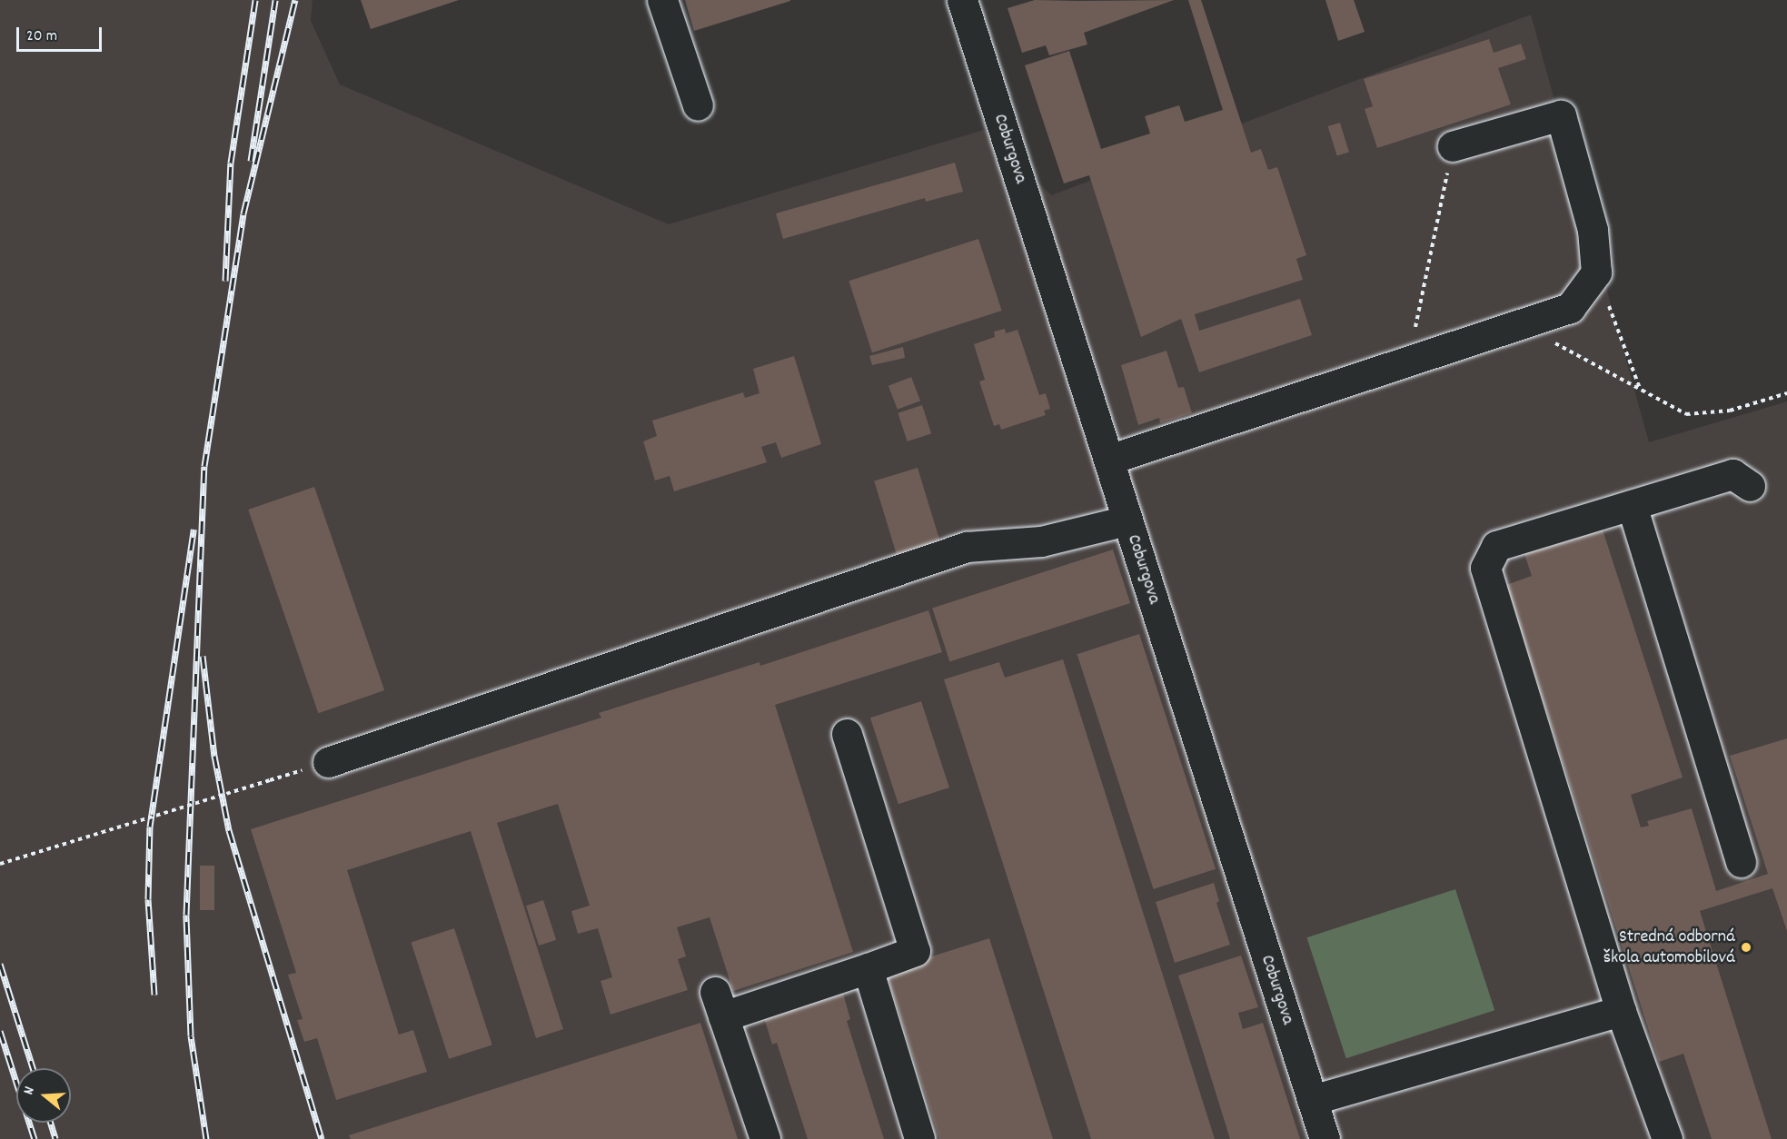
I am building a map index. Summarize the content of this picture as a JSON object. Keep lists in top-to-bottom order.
{
  "streets": {
    "street": ["Coburgova"]
  },
  "places": ["Stredná odborná škola automobilová"],
  "scale_bar": "20 m",
  "north": "left"
}
